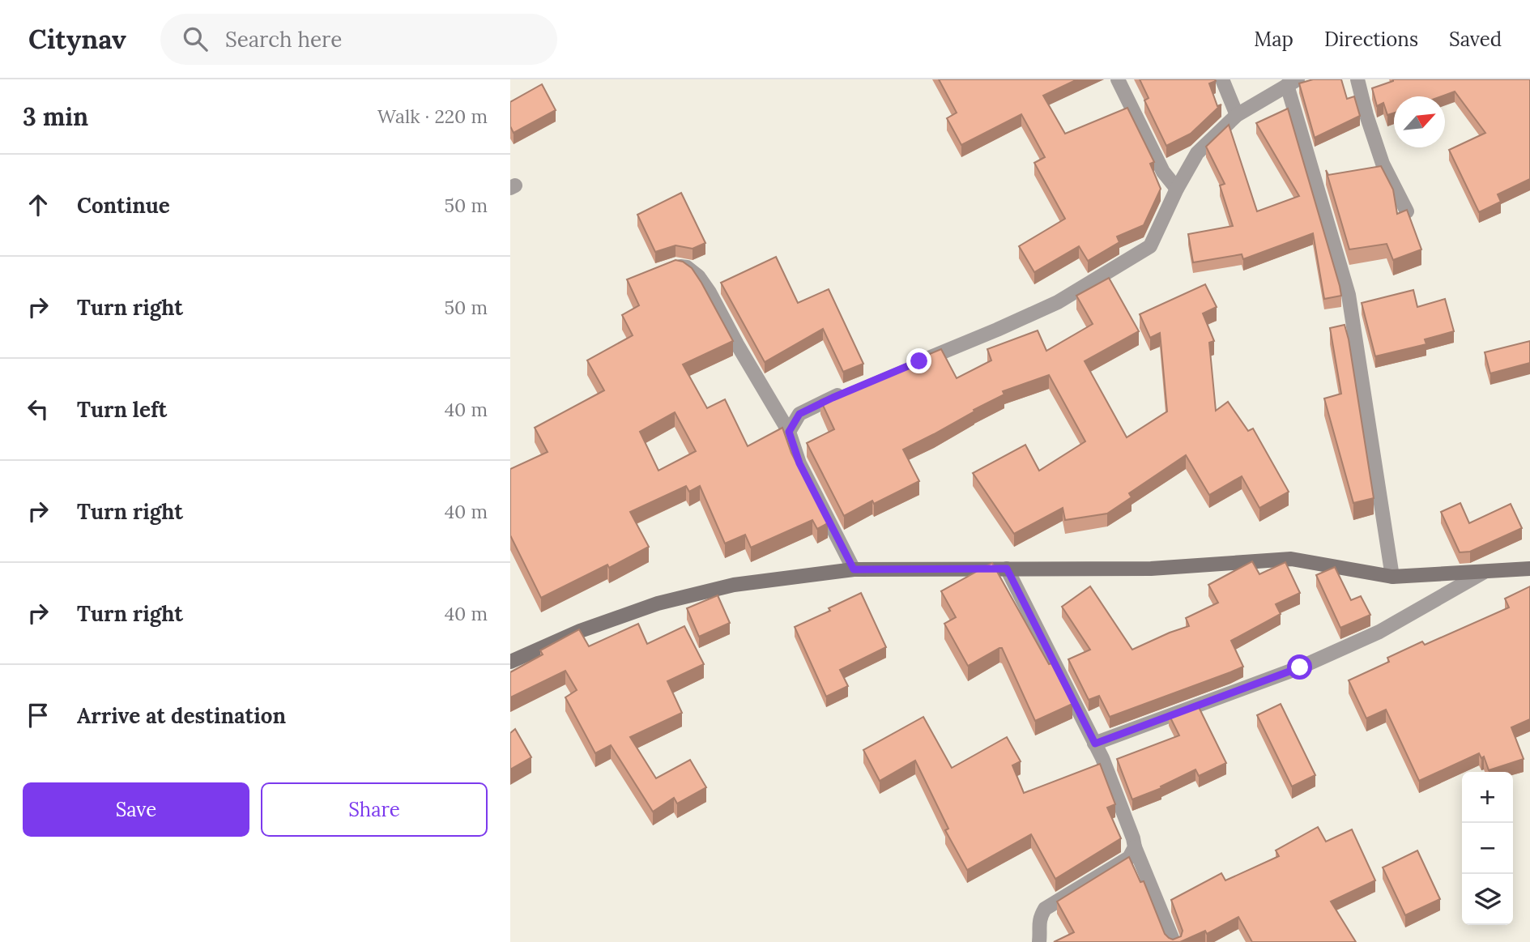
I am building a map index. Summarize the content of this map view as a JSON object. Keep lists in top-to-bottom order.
{
  "north": "top right",
  "page": {
    "header": "Citynav",
    "search": "Search here",
    "nav": ["Map", "Directions", "Saved"],
    "heading": ["3 min", "Walk · 220 m"],
    "list": [
      ["Continue", "50 m"],
      ["Turn right", "50 m"],
      ["Turn left", "40 m"],
      ["Turn right", "40 m"],
      ["Turn right", "40 m"],
      "Arrive at destination"
    ],
    "buttons": ["Save", "Share"],
    "map_buttons": ["+", "−"]
  }
}
